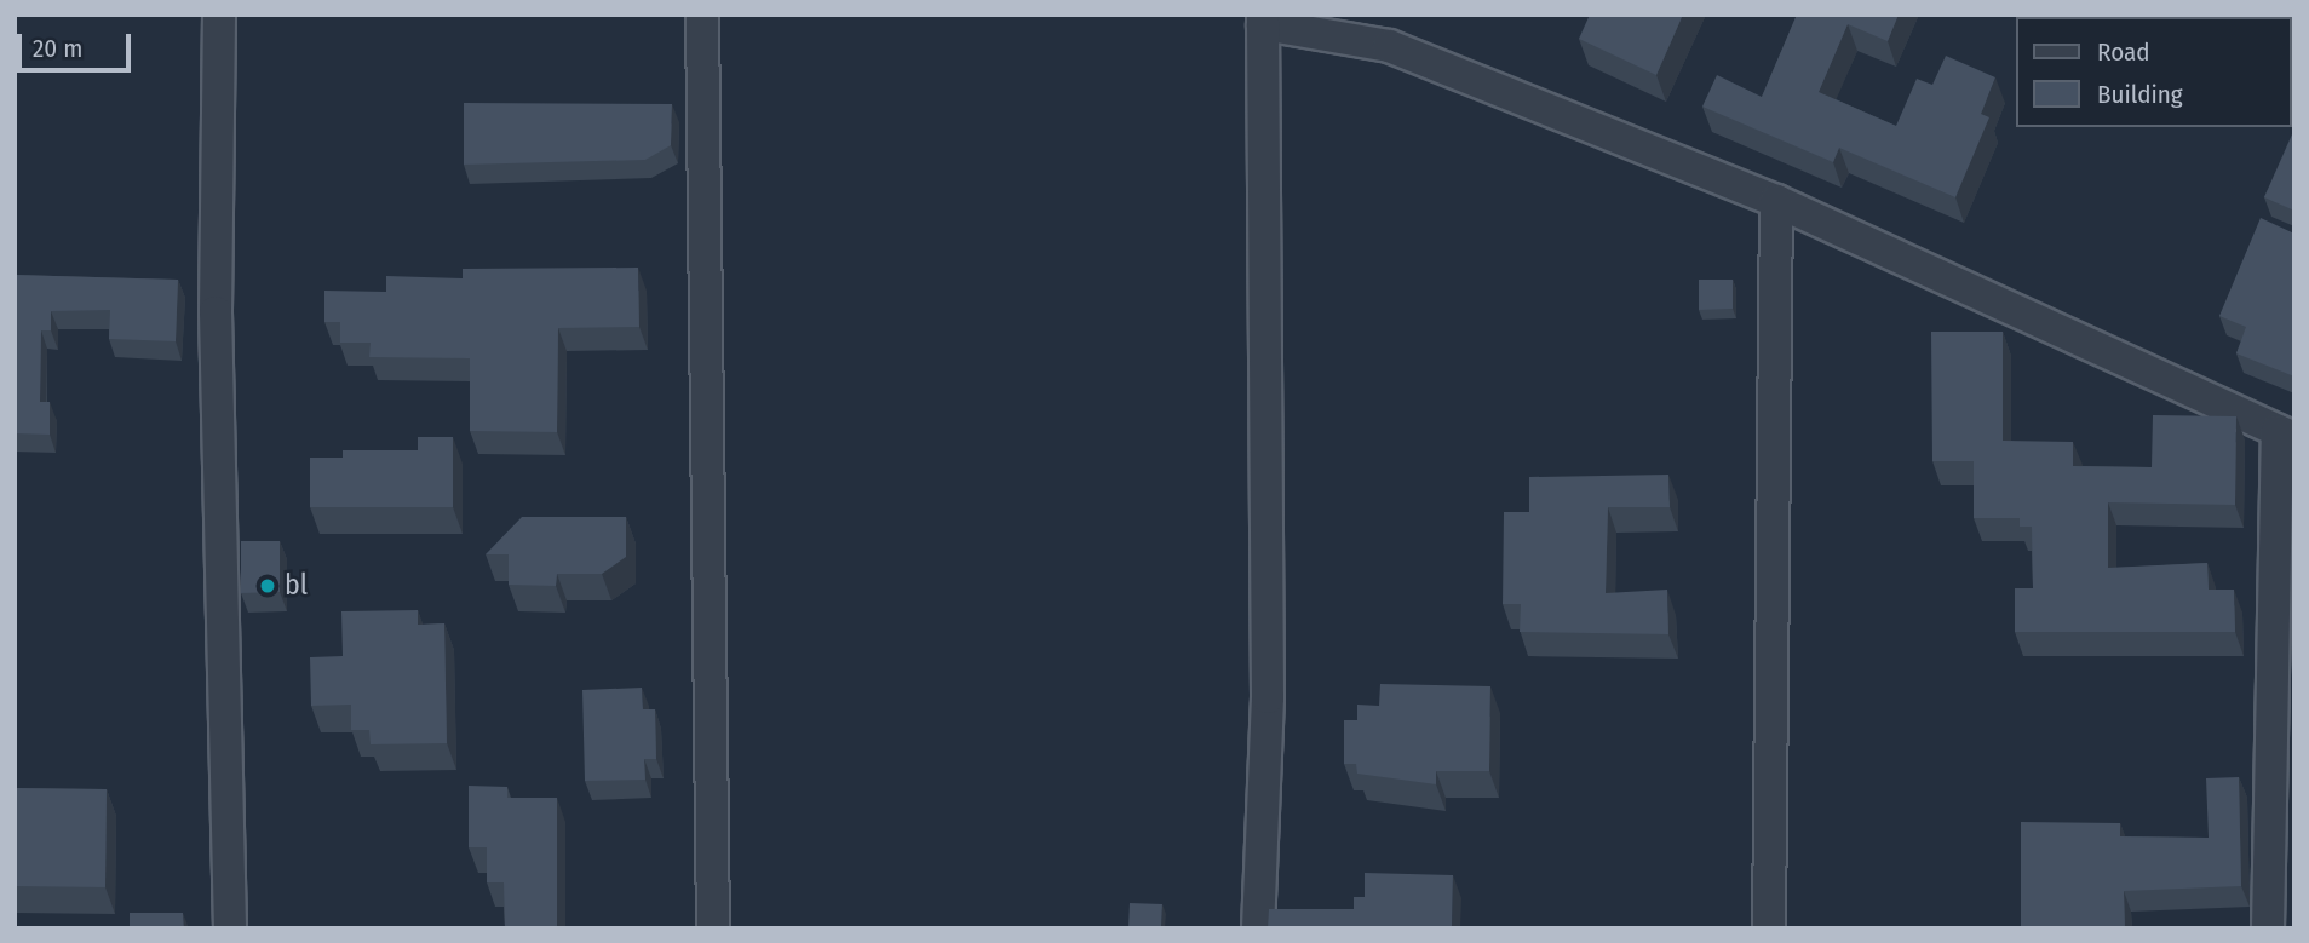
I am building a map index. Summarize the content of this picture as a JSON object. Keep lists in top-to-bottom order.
{
  "places": ["bl"],
  "legend": ["Road", "Building"],
  "scale_bar": "20 m"
}
